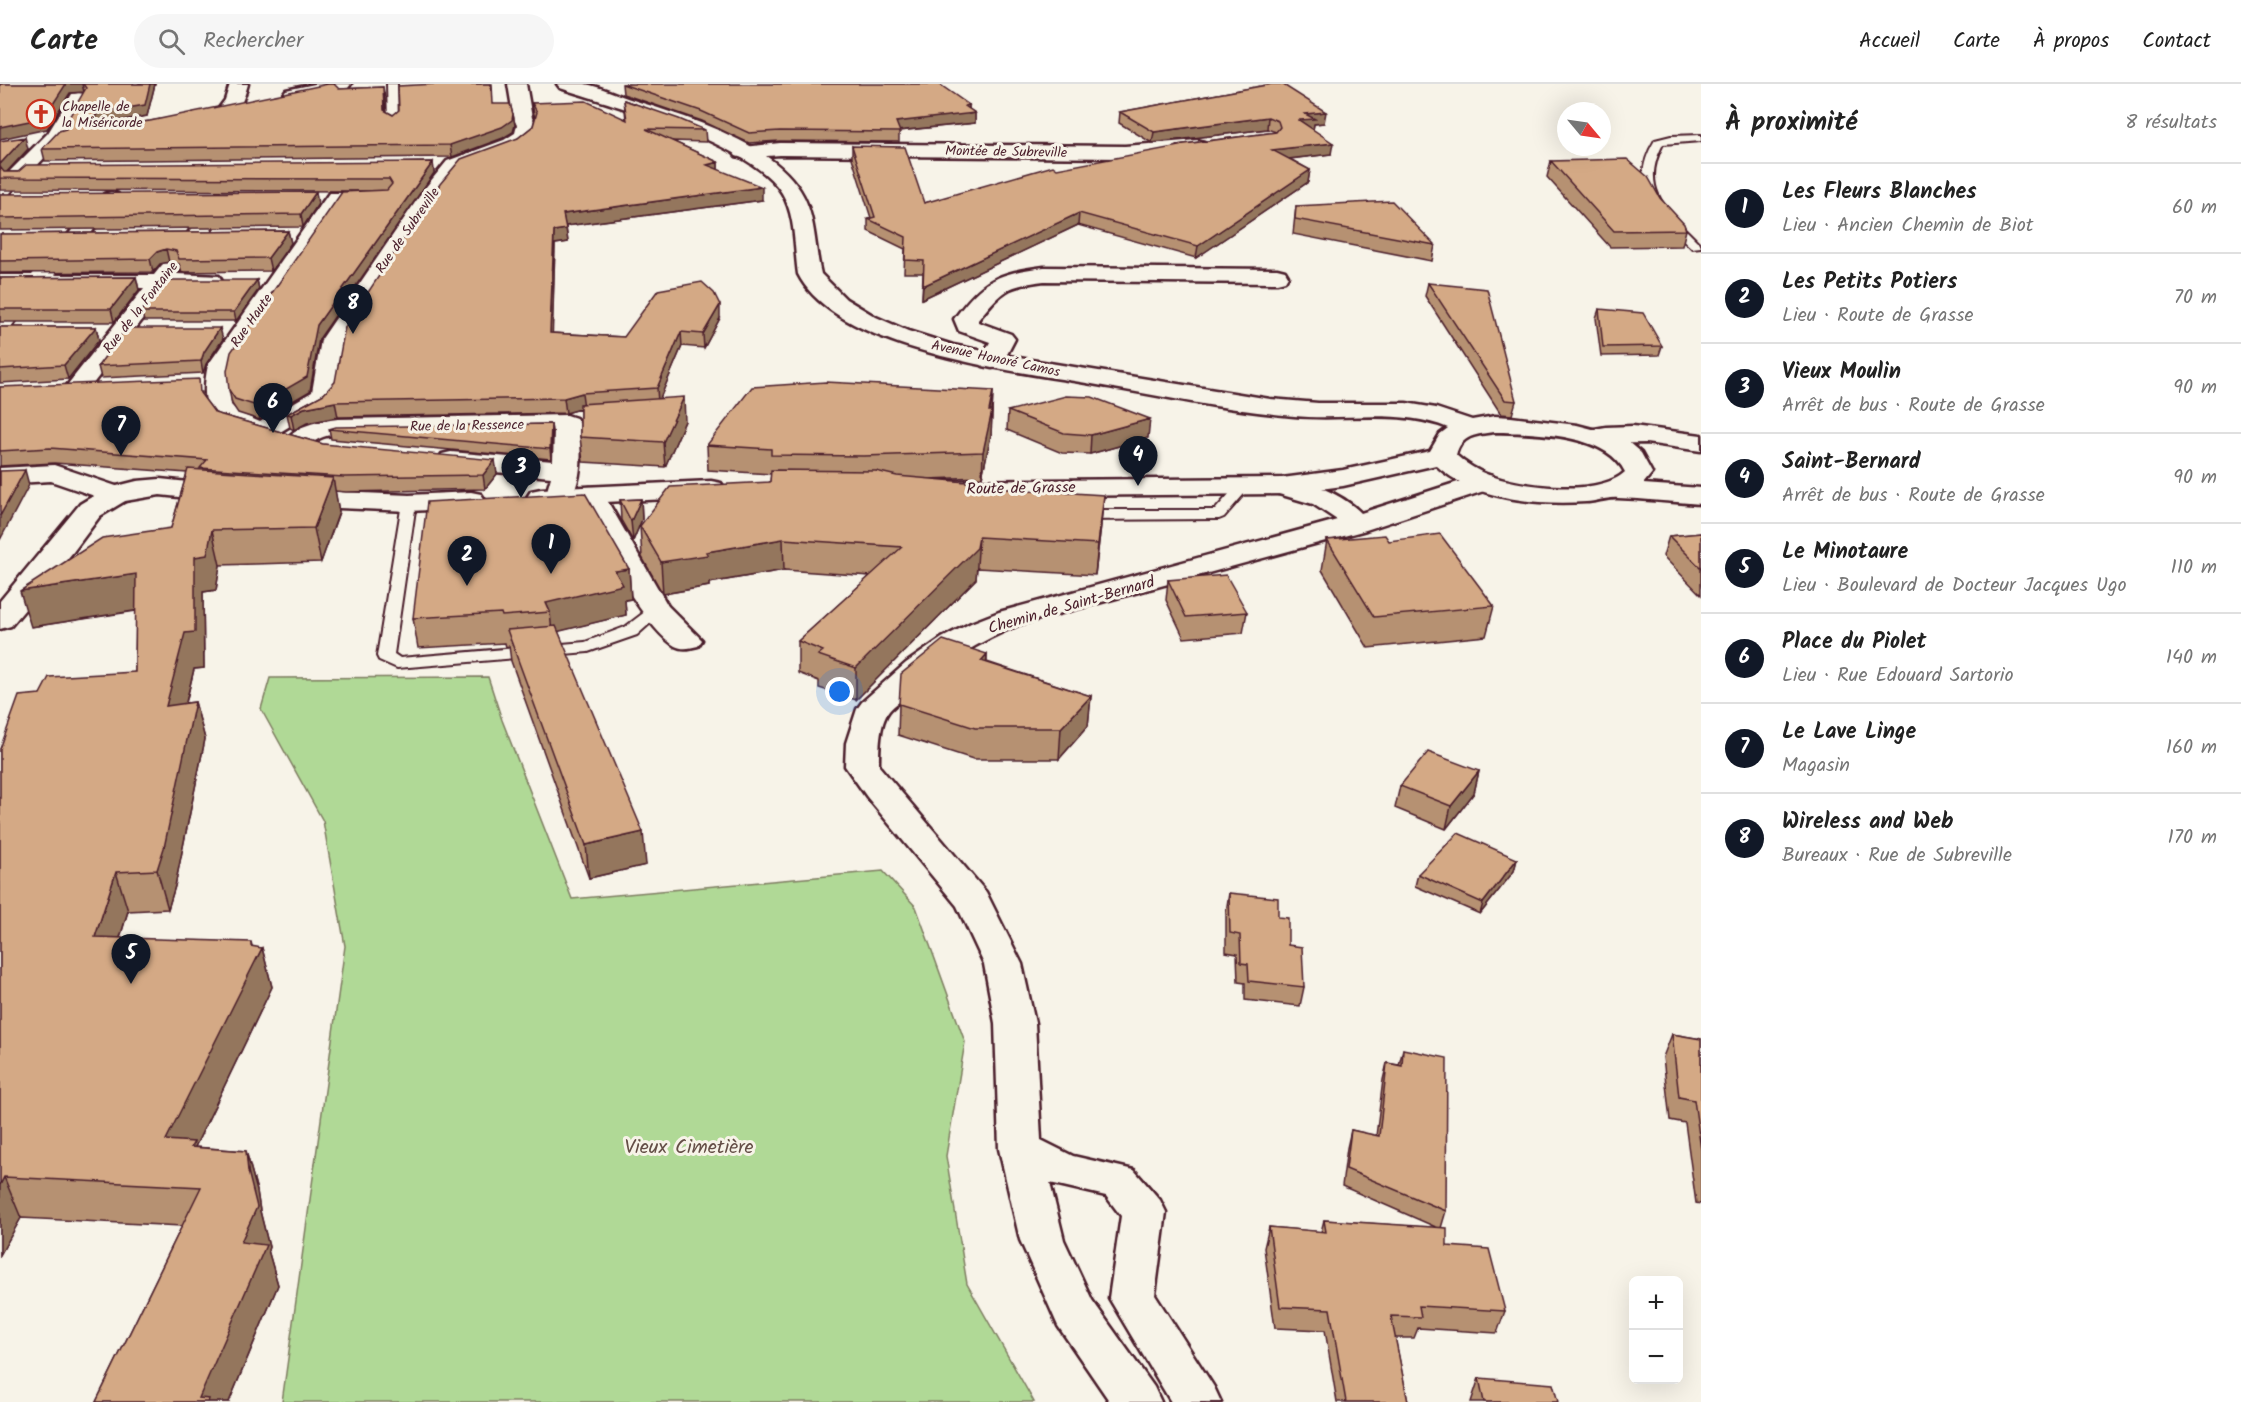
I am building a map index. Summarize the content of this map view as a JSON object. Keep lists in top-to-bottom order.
{
  "streets": {
    "street": [
      "Montée de Subreville",
      "Rue de Subreville",
      "Rue de la Fontaine",
      "Rue Haute",
      "Avenue Honoré Camos",
      "Rue de la Ressence",
      "Route de Grasse",
      "Chemin de Saint-Bernard"
    ]
  },
  "crossings": [
    ["Montée de Subreville", "Avenue Honoré Camos"],
    ["Rue de Subreville", "Rue Haute"],
    ["Rue Haute", "Rue de la Ressence"]
  ],
  "parks": ["Vieux Cimetière"],
  "places": {
    "church": ["Chapelle de la Miséricorde"]
  },
  "north": "bottom right",
  "page": {
    "header": "Carte",
    "search": "Rechercher",
    "nav": [
      "Accueil",
      "Carte",
      "À propos",
      "Contact"
    ],
    "heading": ["À proximité", "8 résultats"],
    "list": [
      {
        "mark": "1",
        "name": "Les Fleurs Blanches",
        "note": "Lieu · Ancien Chemin de Biot",
        "value": "60 m"
      },
      {
        "mark": "2",
        "name": "Les Petits Potiers",
        "note": "Lieu · Route de Grasse",
        "value": "70 m"
      },
      {
        "mark": "3",
        "name": "Vieux Moulin",
        "note": "Arrêt de bus · Route de Grasse",
        "value": "90 m"
      },
      {
        "mark": "4",
        "name": "Saint-Bernard",
        "note": "Arrêt de bus · Route de Grasse",
        "value": "90 m"
      },
      {
        "mark": "5",
        "name": "Le Minotaure",
        "note": "Lieu · Boulevard de Docteur Jacques Ugo",
        "value": "110 m"
      },
      {
        "mark": "6",
        "name": "Place du Piolet",
        "note": "Lieu · Rue Edouard Sartorio",
        "value": "140 m"
      },
      {
        "mark": "7",
        "name": "Le Lave Linge",
        "note": "Magasin",
        "value": "160 m"
      },
      {
        "mark": "8",
        "name": "Wireless and Web",
        "note": "Bureaux · Rue de Subreville",
        "value": "170 m"
      }
    ],
    "pins": [
      "8",
      "6",
      "7",
      "4",
      "3",
      "1",
      "2",
      "5"
    ],
    "map_buttons": ["+", "−"]
  }
}
